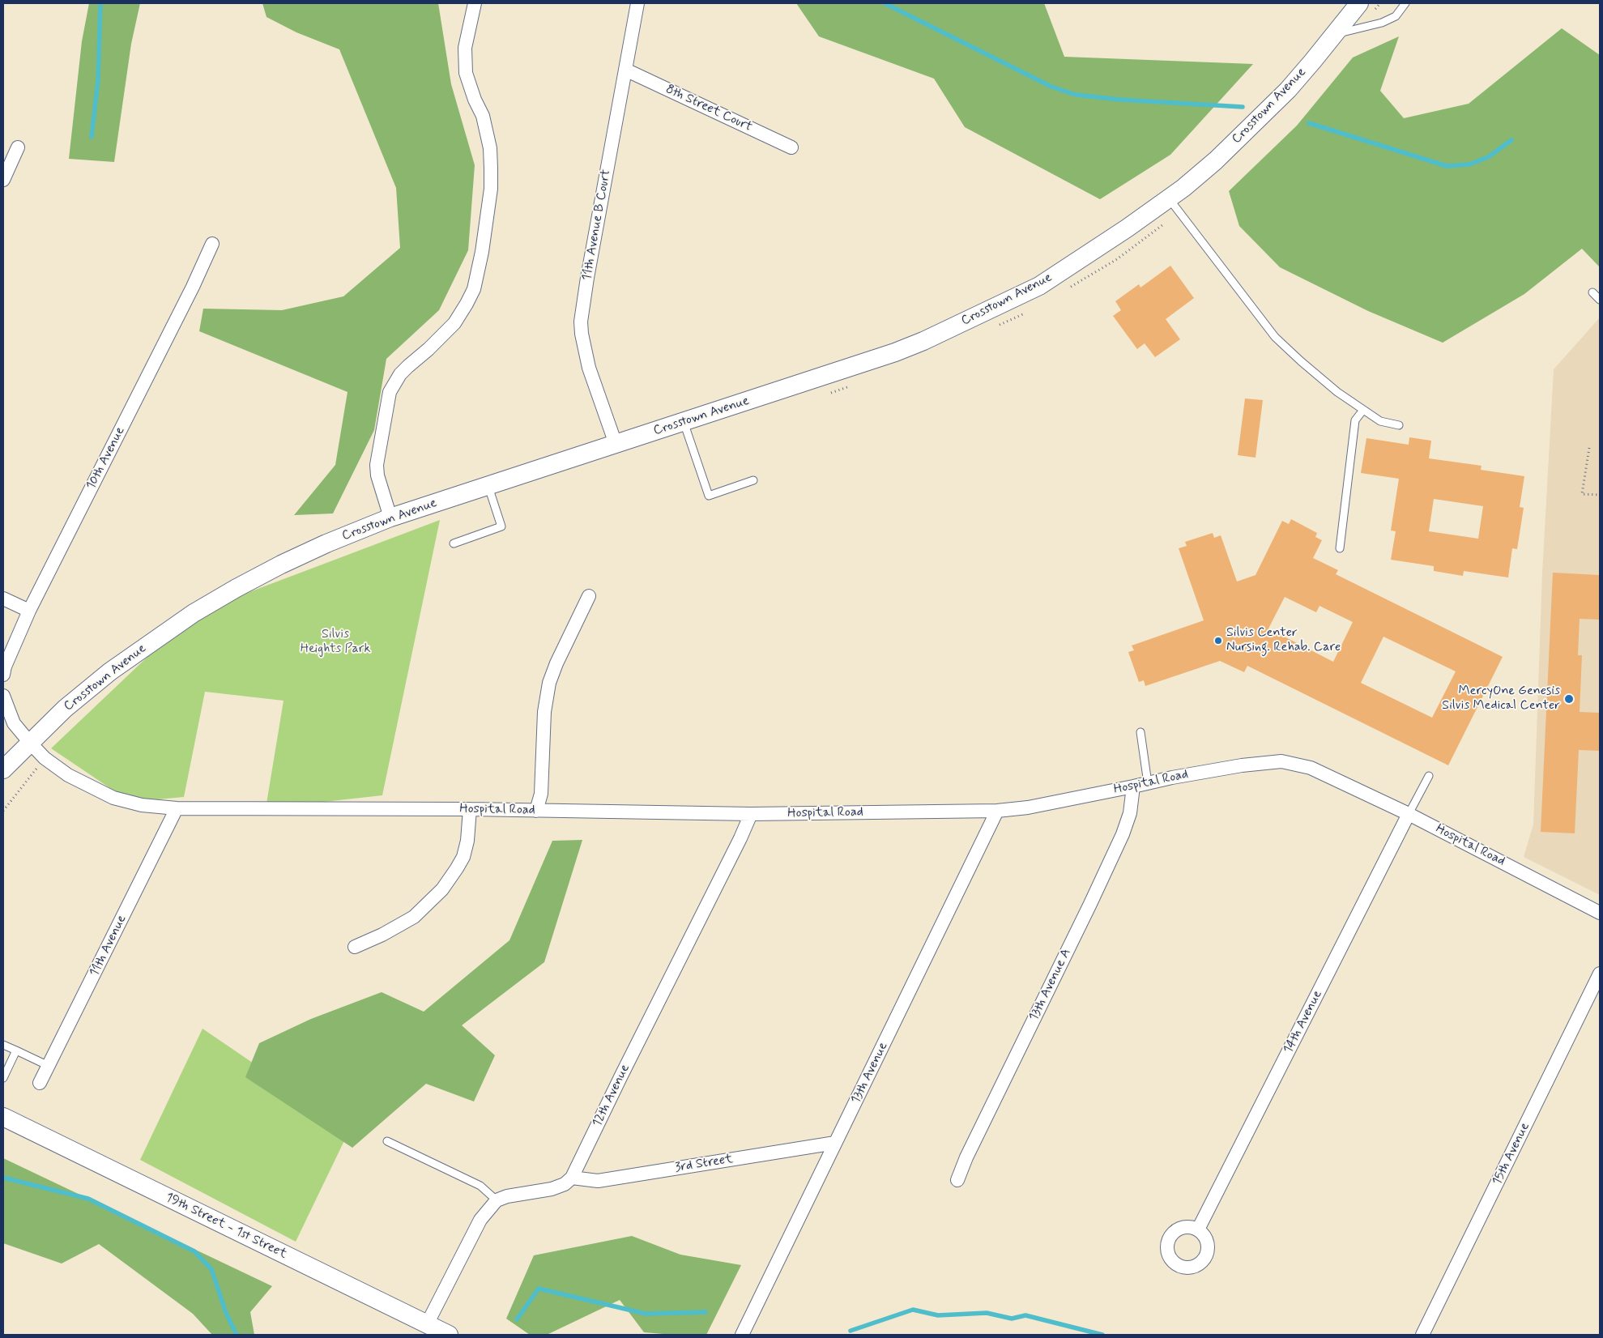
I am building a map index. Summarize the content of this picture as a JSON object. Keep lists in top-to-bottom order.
{
  "streets": {
    "street": [
      "Crosstown Avenue",
      "8th Street Court",
      "11th Avenue B Court",
      "10th Avenue",
      "Hospital Road",
      "11th Avenue",
      "13th Avenue A",
      "14th Avenue",
      "13th Avenue",
      "12th Avenue",
      "15th Avenue",
      "3rd Street",
      "19th Street - 1st Street"
    ]
  },
  "crossings": [
    ["Crosstown Avenue", "11th Avenue B Court"],
    ["Crosstown Avenue", "Hospital Road"],
    ["8th Street Court", "11th Avenue B Court"],
    ["Hospital Road", "11th Avenue"],
    ["Hospital Road", "13th Avenue A"],
    ["Hospital Road", "14th Avenue"],
    ["Hospital Road", "13th Avenue"],
    ["Hospital Road", "12th Avenue"],
    ["13th Avenue", "3rd Street"],
    ["12th Avenue", "3rd Street"]
  ],
  "parks": ["Silvis Heights Park"],
  "places": ["Silvis Center Nursing. Rehab. Care", "MercyOne Genesis Silvis Medical Center"]
}
